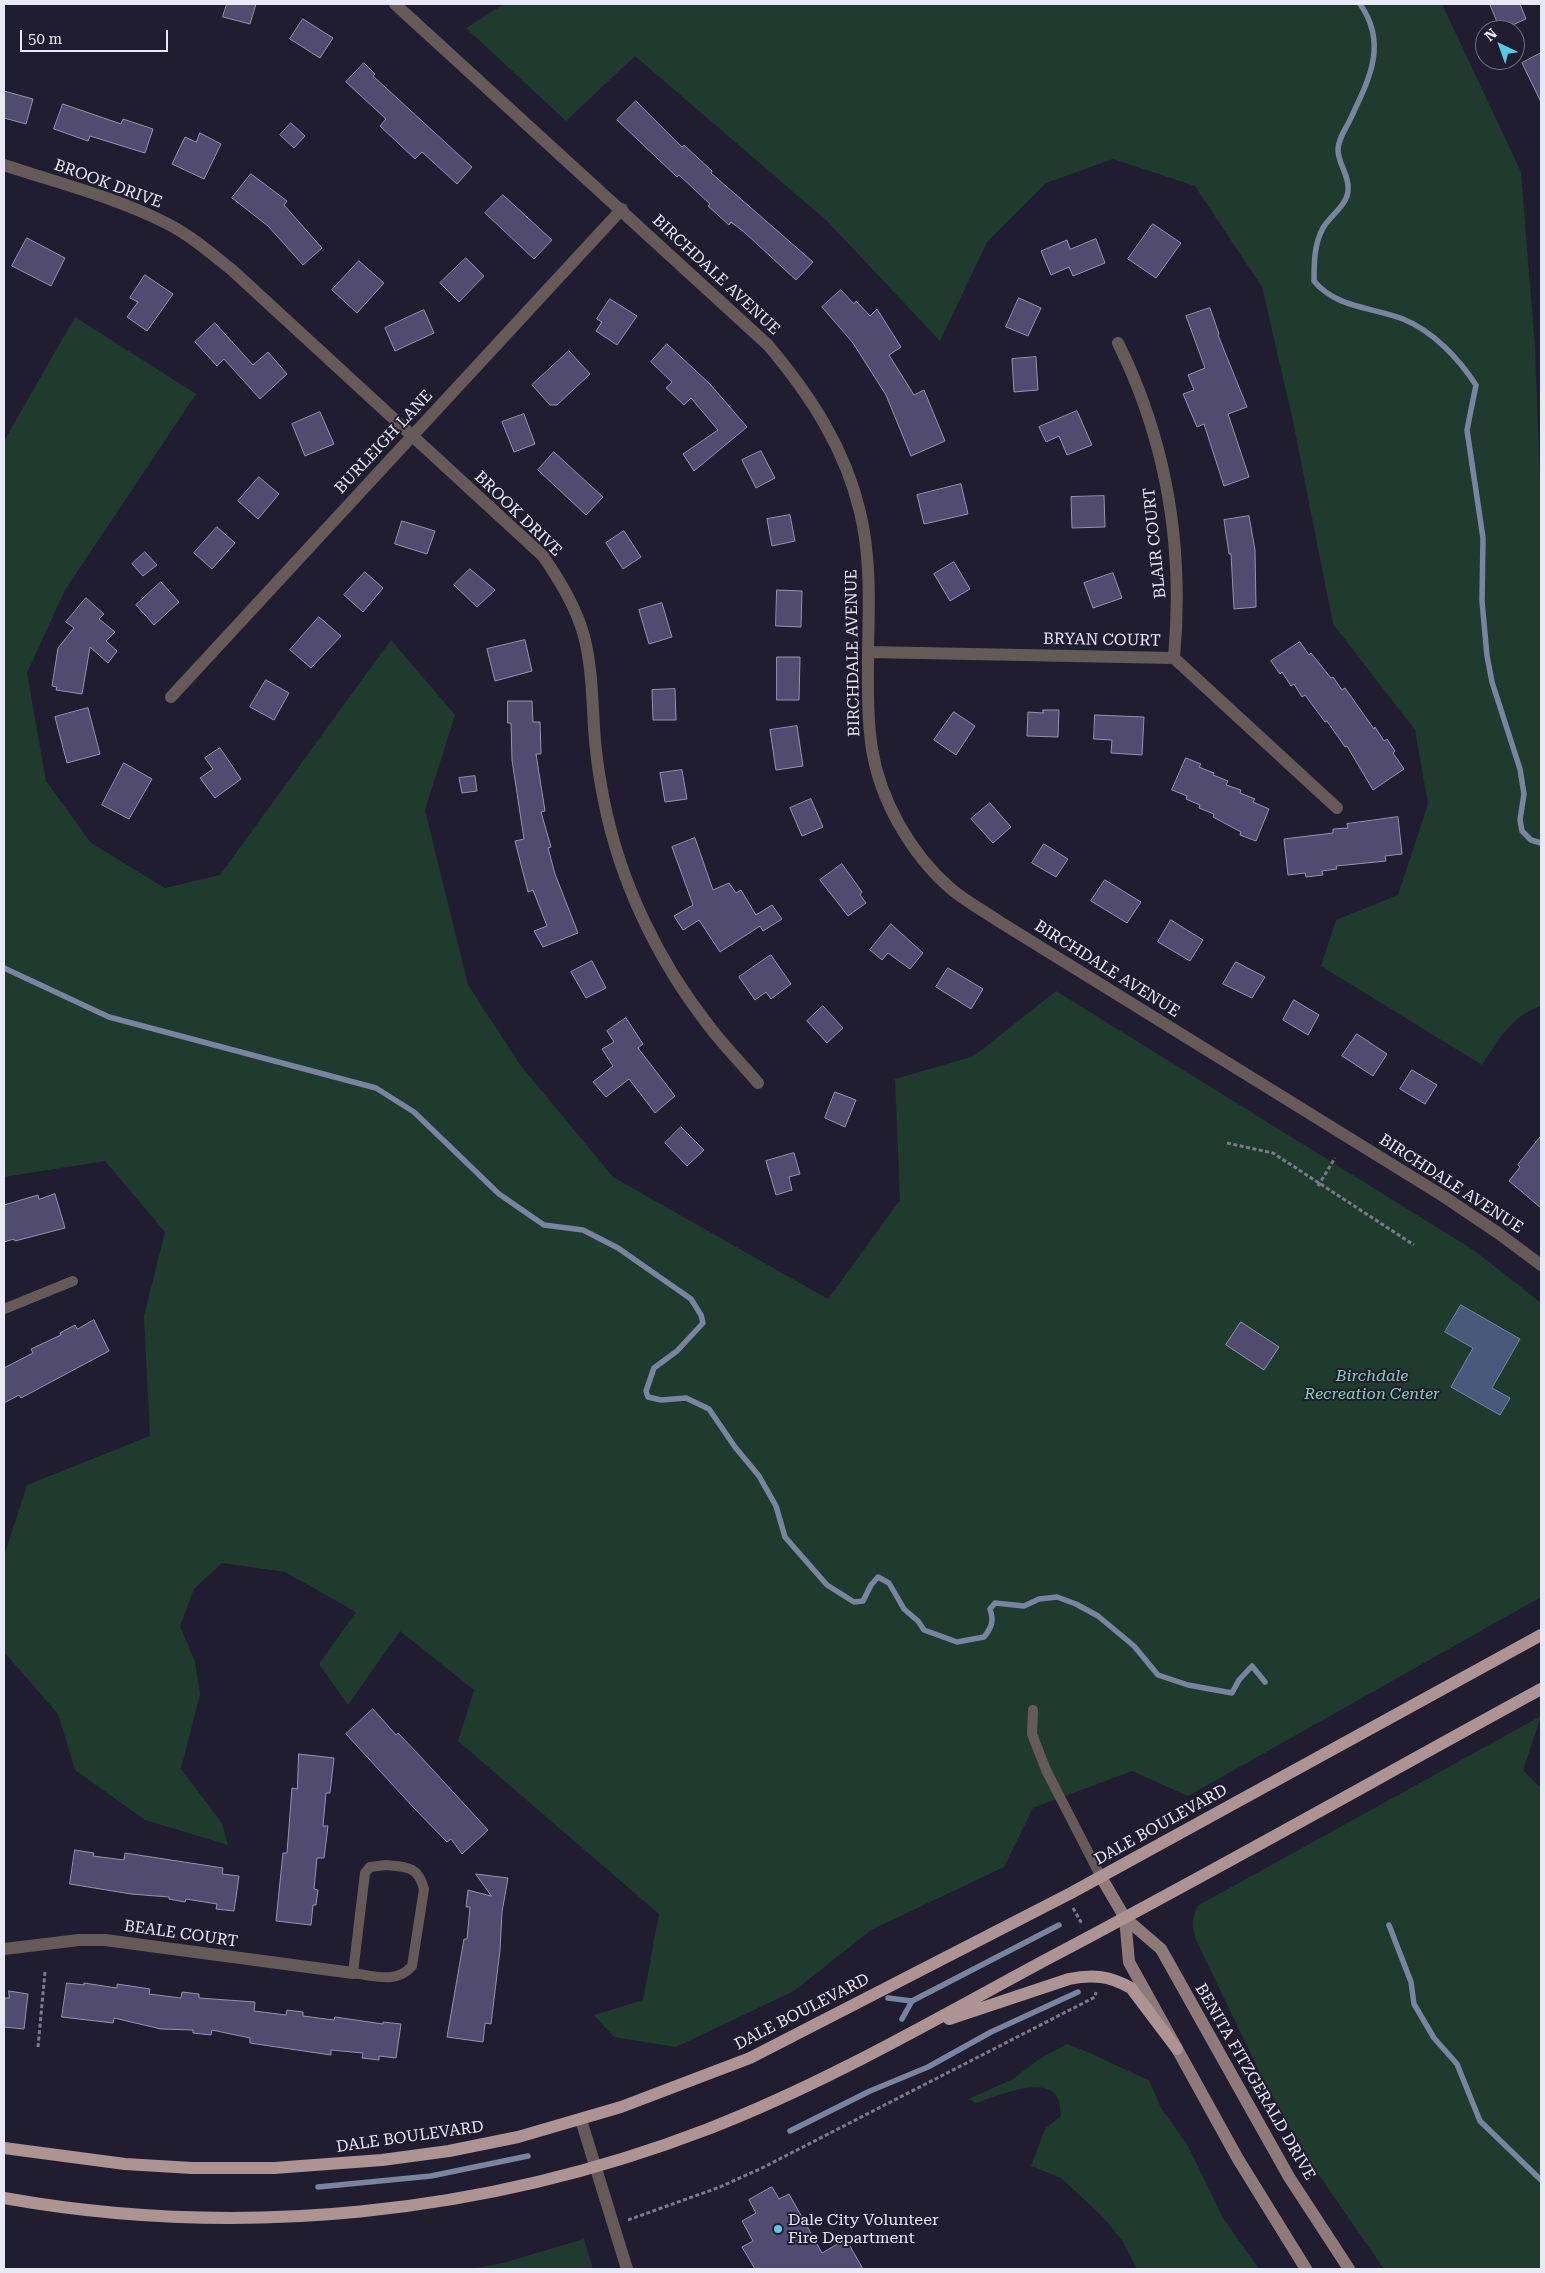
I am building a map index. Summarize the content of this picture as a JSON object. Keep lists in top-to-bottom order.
{
  "streets": {
    "main road": ["DALE BOULEVARD", "BENITA FITZGERALD DRIVE"],
    "street": [
      "BROOK DRIVE",
      "BIRCHDALE AVENUE",
      "BURLEIGH LANE",
      "BLAIR COURT",
      "BRYAN COURT",
      "BEALE COURT"
    ]
  },
  "crossings": [
    ["BROOK DRIVE", "BURLEIGH LANE"],
    ["BIRCHDALE AVENUE", "BURLEIGH LANE"],
    ["BIRCHDALE AVENUE", "BRYAN COURT"],
    ["BLAIR COURT", "BRYAN COURT"],
    ["DALE BOULEVARD", "BENITA FITZGERALD DRIVE"]
  ],
  "parks": ["Birchdale Recreation Center"],
  "places": ["Dale City Volunteer Fire Department"],
  "scale_bar": "50 m",
  "north": "top left"
}
